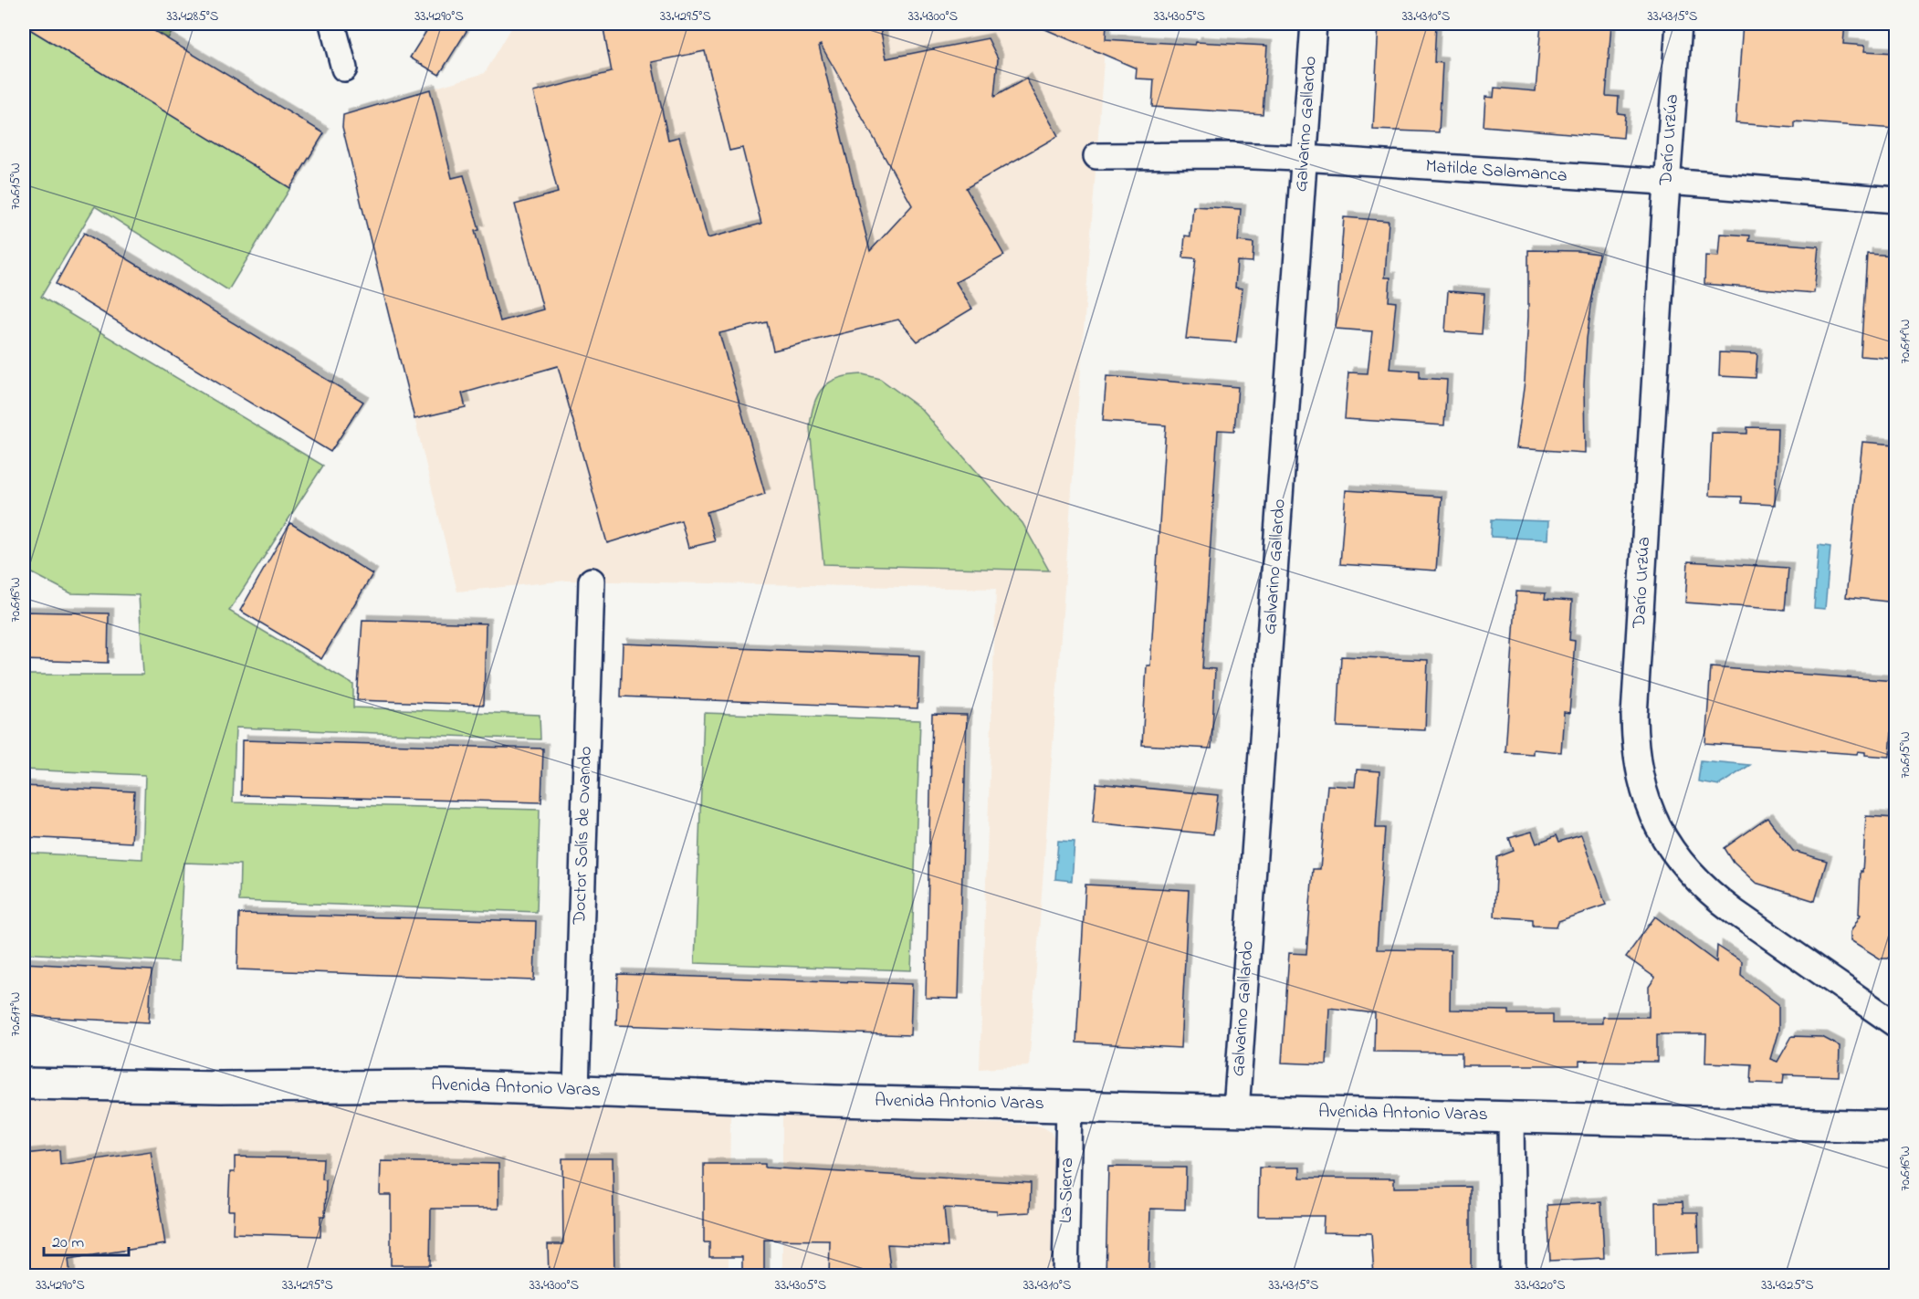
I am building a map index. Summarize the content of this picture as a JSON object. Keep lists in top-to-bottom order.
{
  "streets": {
    "main road": ["Avenida Antonio Varas"],
    "street": [
      "Galvarino Gallardo",
      "Darío Urzúa",
      "Matilde Salamanca",
      "Doctor Solís de Ovando",
      "La Sierra"
    ]
  },
  "crossings": [
    ["Galvarino Gallardo", "Matilde Salamanca"],
    ["Galvarino Gallardo", "Avenida Antonio Varas"],
    ["Darío Urzúa", "Matilde Salamanca"],
    ["Doctor Solís de Ovando", "Avenida Antonio Varas"],
    ["Avenida Antonio Varas", "La Sierra"]
  ],
  "scale_bar": "20 m",
  "coordinates": [
    "33.4285°S",
    "33.4290°S",
    "33.4295°S",
    "33.4300°S",
    "33.4305°S",
    "33.4310°S",
    "33.4315°S",
    "70.615°W",
    "70.614°W",
    "70.616°W",
    "70.617°W",
    "33.4320°S",
    "33.4325°S"
  ]
}
